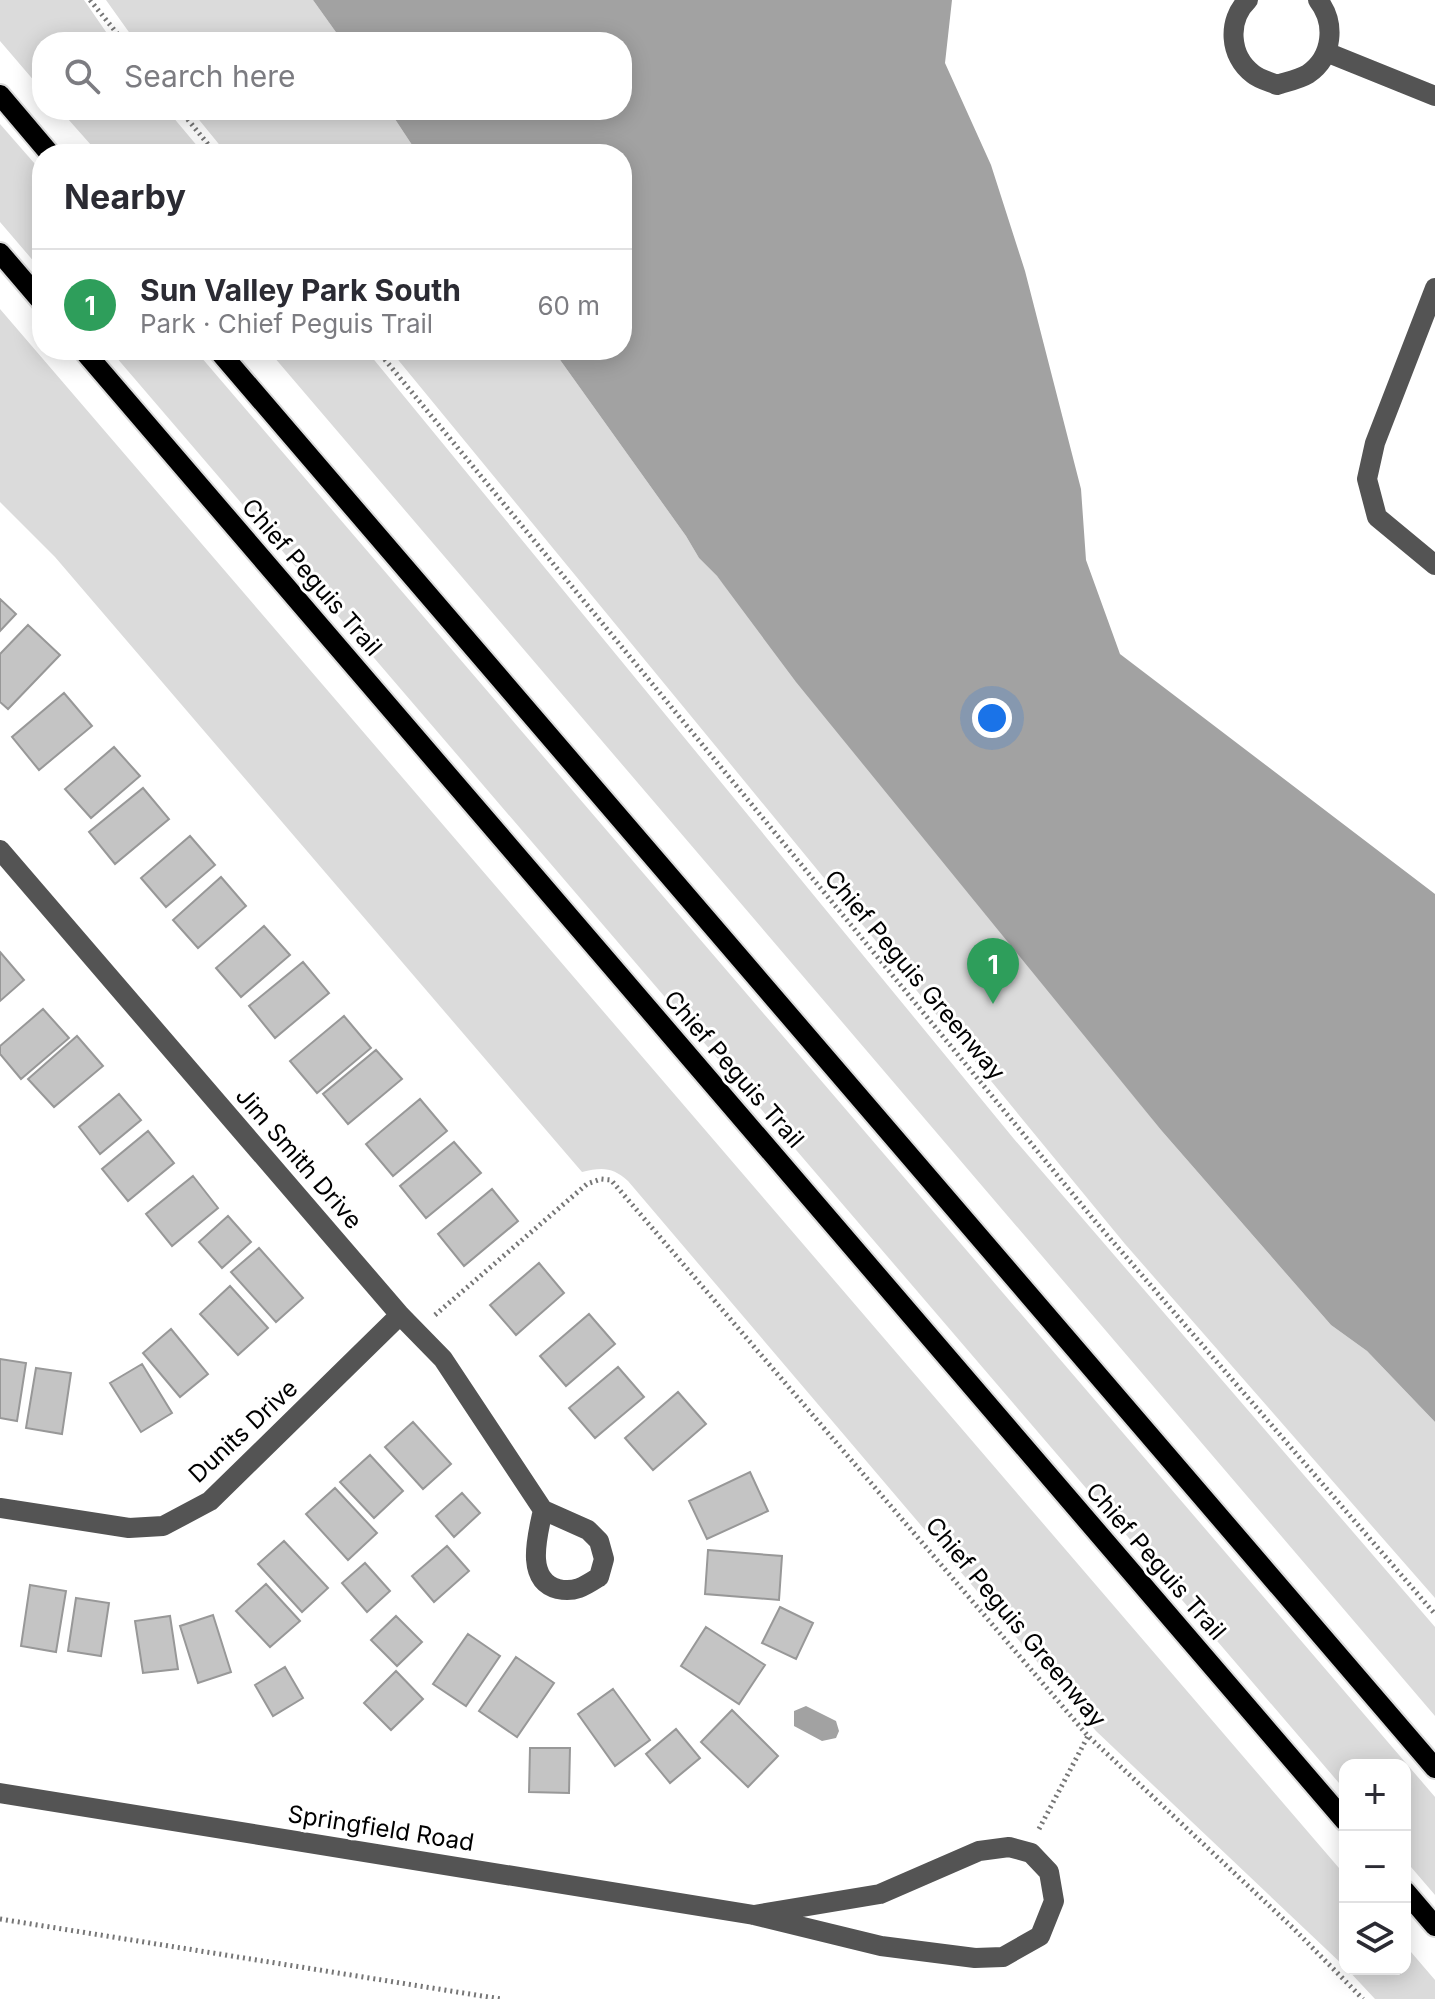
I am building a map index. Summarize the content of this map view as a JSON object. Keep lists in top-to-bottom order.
{
  "streets": {
    "main road": ["Chief Peguis Trail"],
    "street": ["Jim Smith Drive", "Dunits Drive", "Springfield Road"],
    "path": ["Chief Peguis Greenway"]
  },
  "crossings": [
    ["Chief Peguis Greenway", "Jim Smith Drive"],
    ["Jim Smith Drive", "Dunits Drive"]
  ],
  "page": {
    "search": "Search here",
    "heading": "Nearby",
    "list": [
      {
        "mark": "1",
        "name": "Sun Valley Park South",
        "note": "Park · Chief Peguis Trail",
        "value": "60 m"
      }
    ],
    "pins": "1",
    "map_buttons": ["+", "−"]
  }
}
